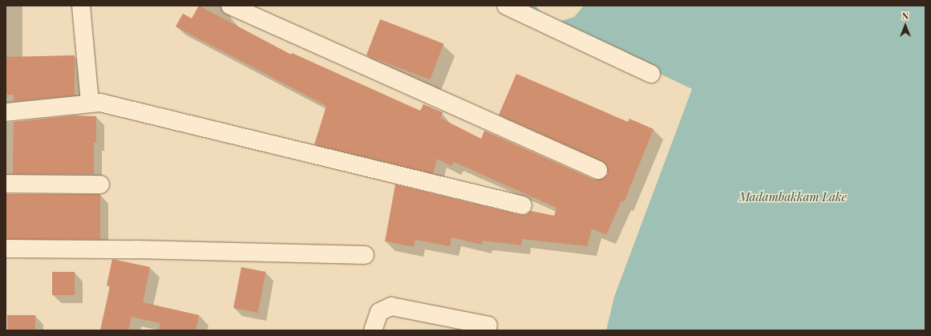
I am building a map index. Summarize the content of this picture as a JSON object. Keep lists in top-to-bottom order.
{
  "water": ["Madambakkam Lake"],
  "north": "top"
}
